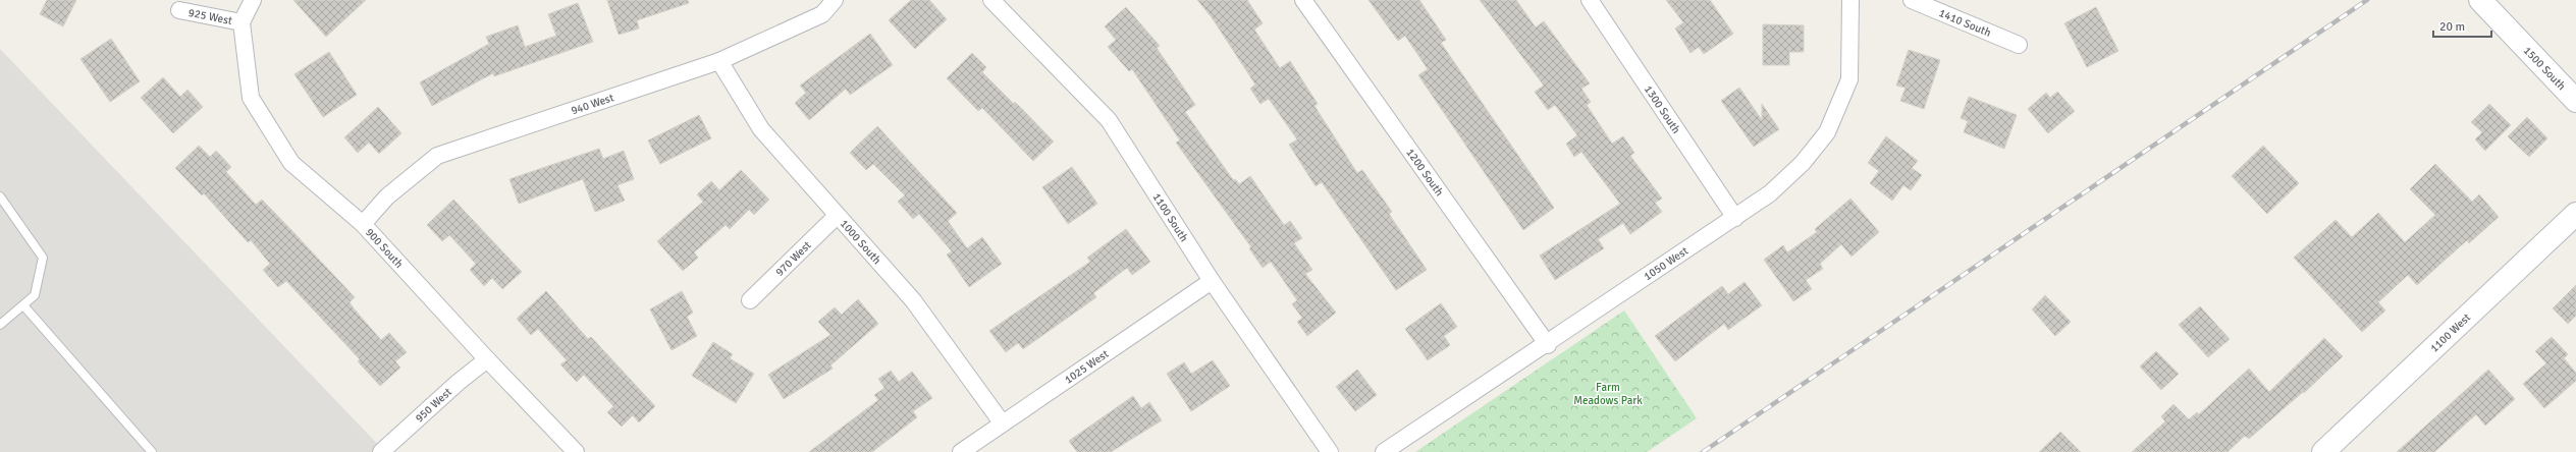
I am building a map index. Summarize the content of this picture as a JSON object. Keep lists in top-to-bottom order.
{
  "streets": {
    "street": [
      "925 West",
      "1410 South",
      "1500 South",
      "940 West",
      "1300 South",
      "1200 South",
      "1100 South",
      "1000 South",
      "900 South",
      "970 West",
      "1050 West",
      "1100 West",
      "1025 West",
      "950 West"
    ]
  },
  "crossings": [
    ["925 West", "900 South"],
    ["940 West", "1000 South"],
    ["940 West", "900 South"],
    ["1300 South", "1050 West"],
    ["1200 South", "1050 West"],
    ["1100 South", "1025 West"],
    ["1000 South", "970 West"],
    ["1000 South", "1025 West"],
    ["900 South", "950 West"]
  ],
  "parks": ["Farm Meadows Park"],
  "scale_bar": "20 m"
}
